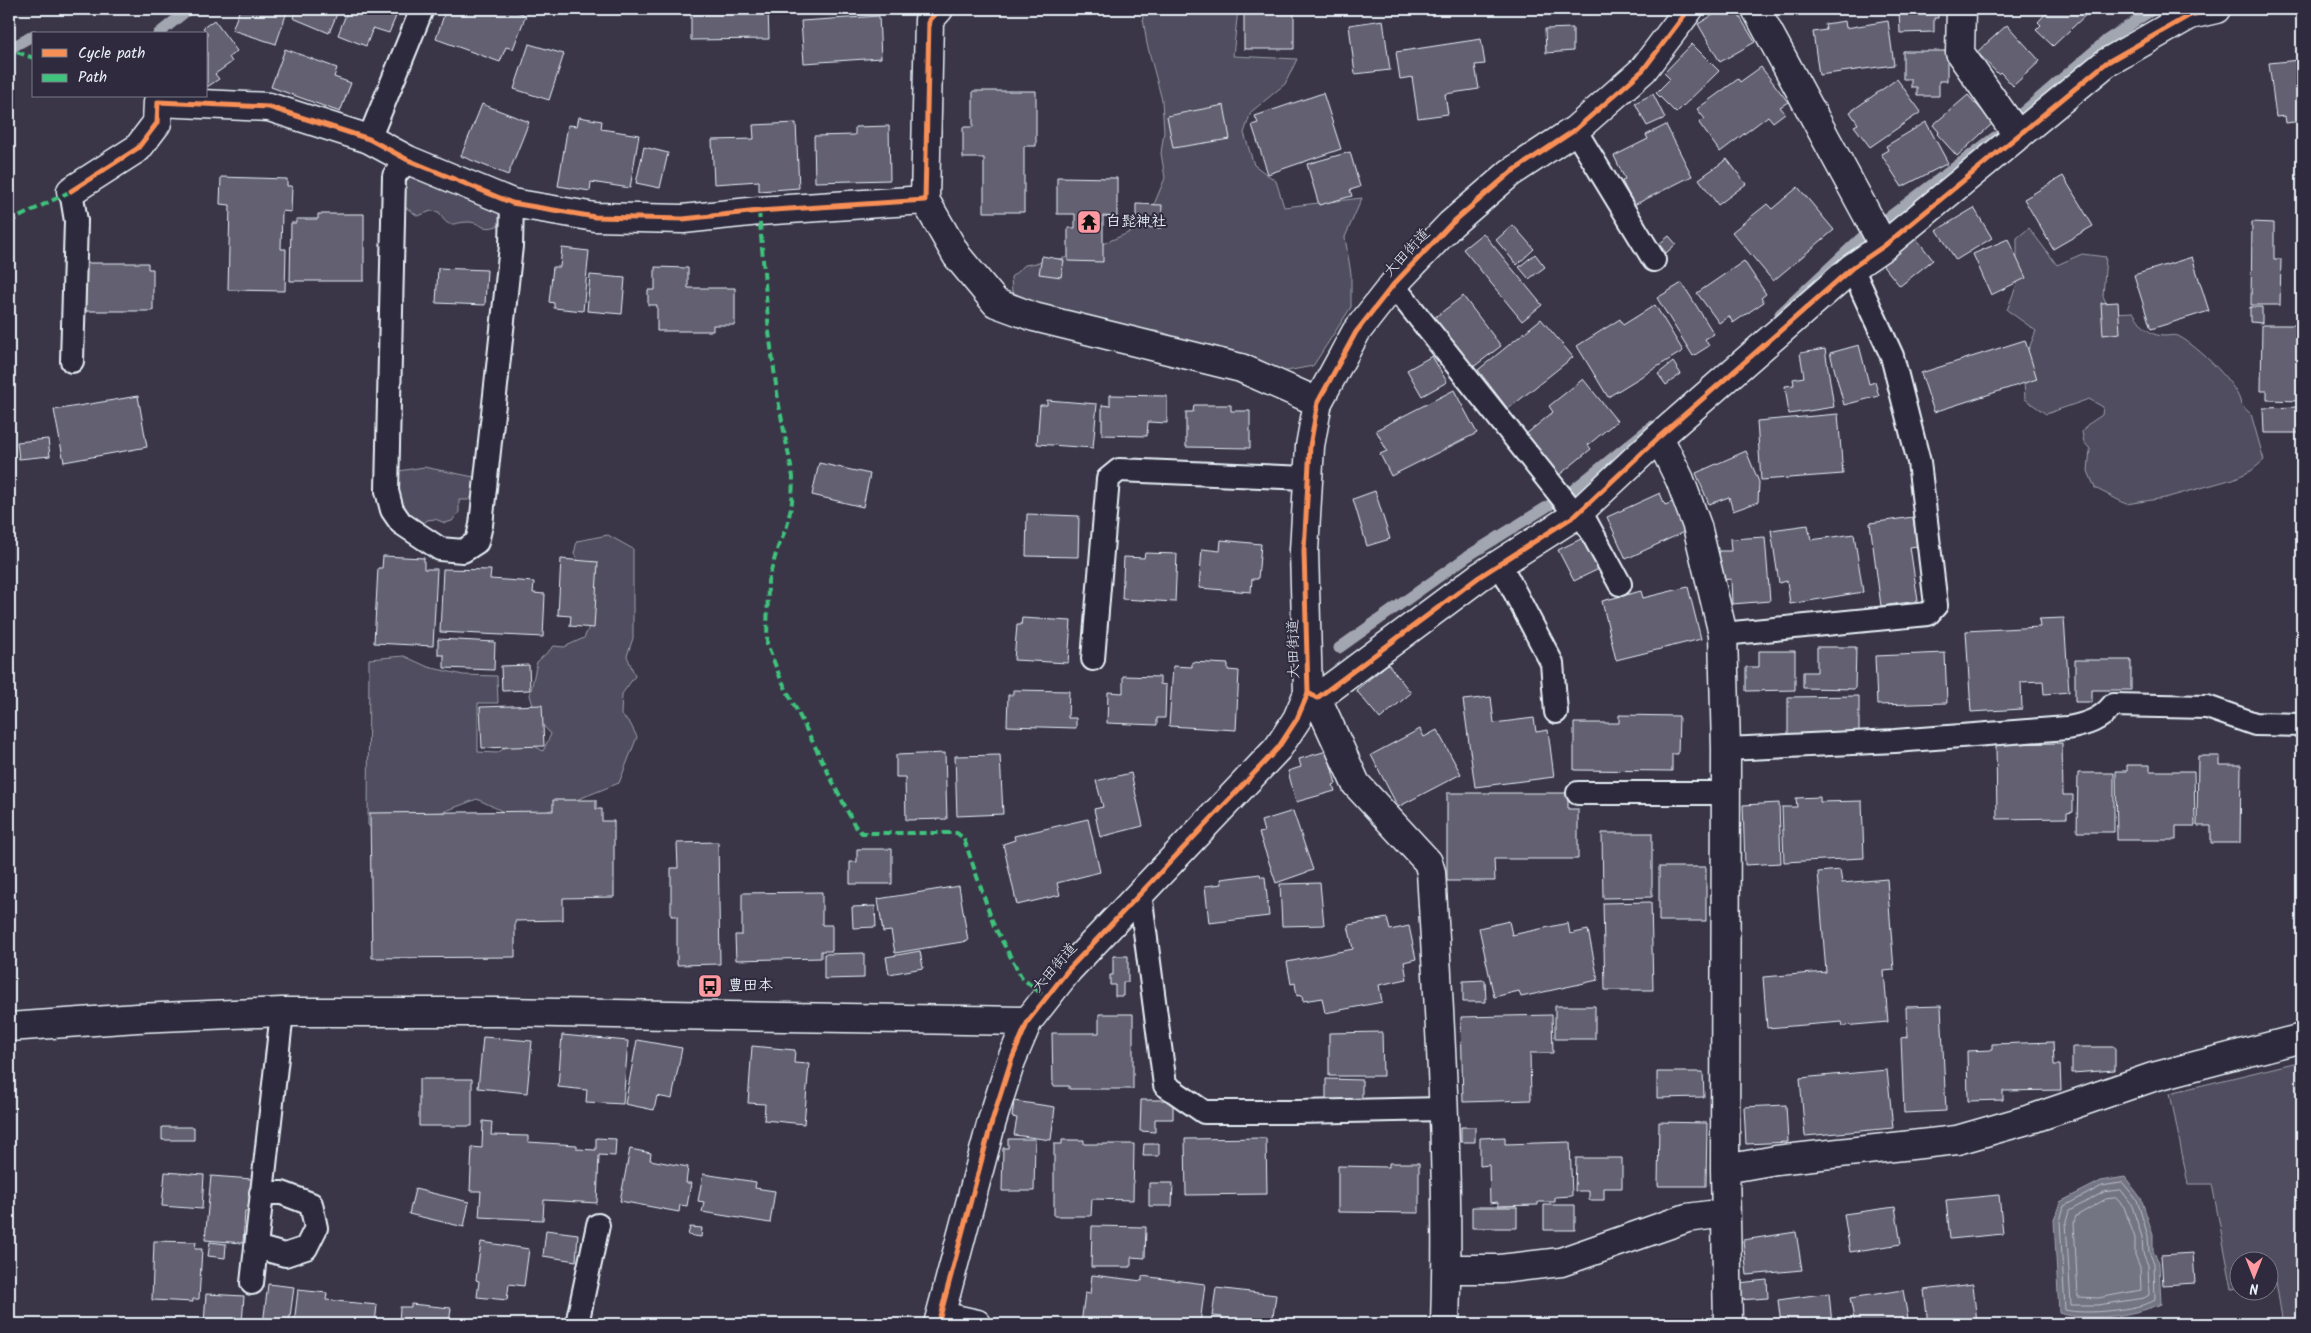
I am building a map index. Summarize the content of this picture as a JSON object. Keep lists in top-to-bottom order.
{
  "streets": {
    "street": ["大田街道"]
  },
  "places": {
    "temple": ["白髭神社"],
    "bus stop": ["豊田本"]
  },
  "legend": ["Cycle path", "Path"],
  "north": "bottom"
}
